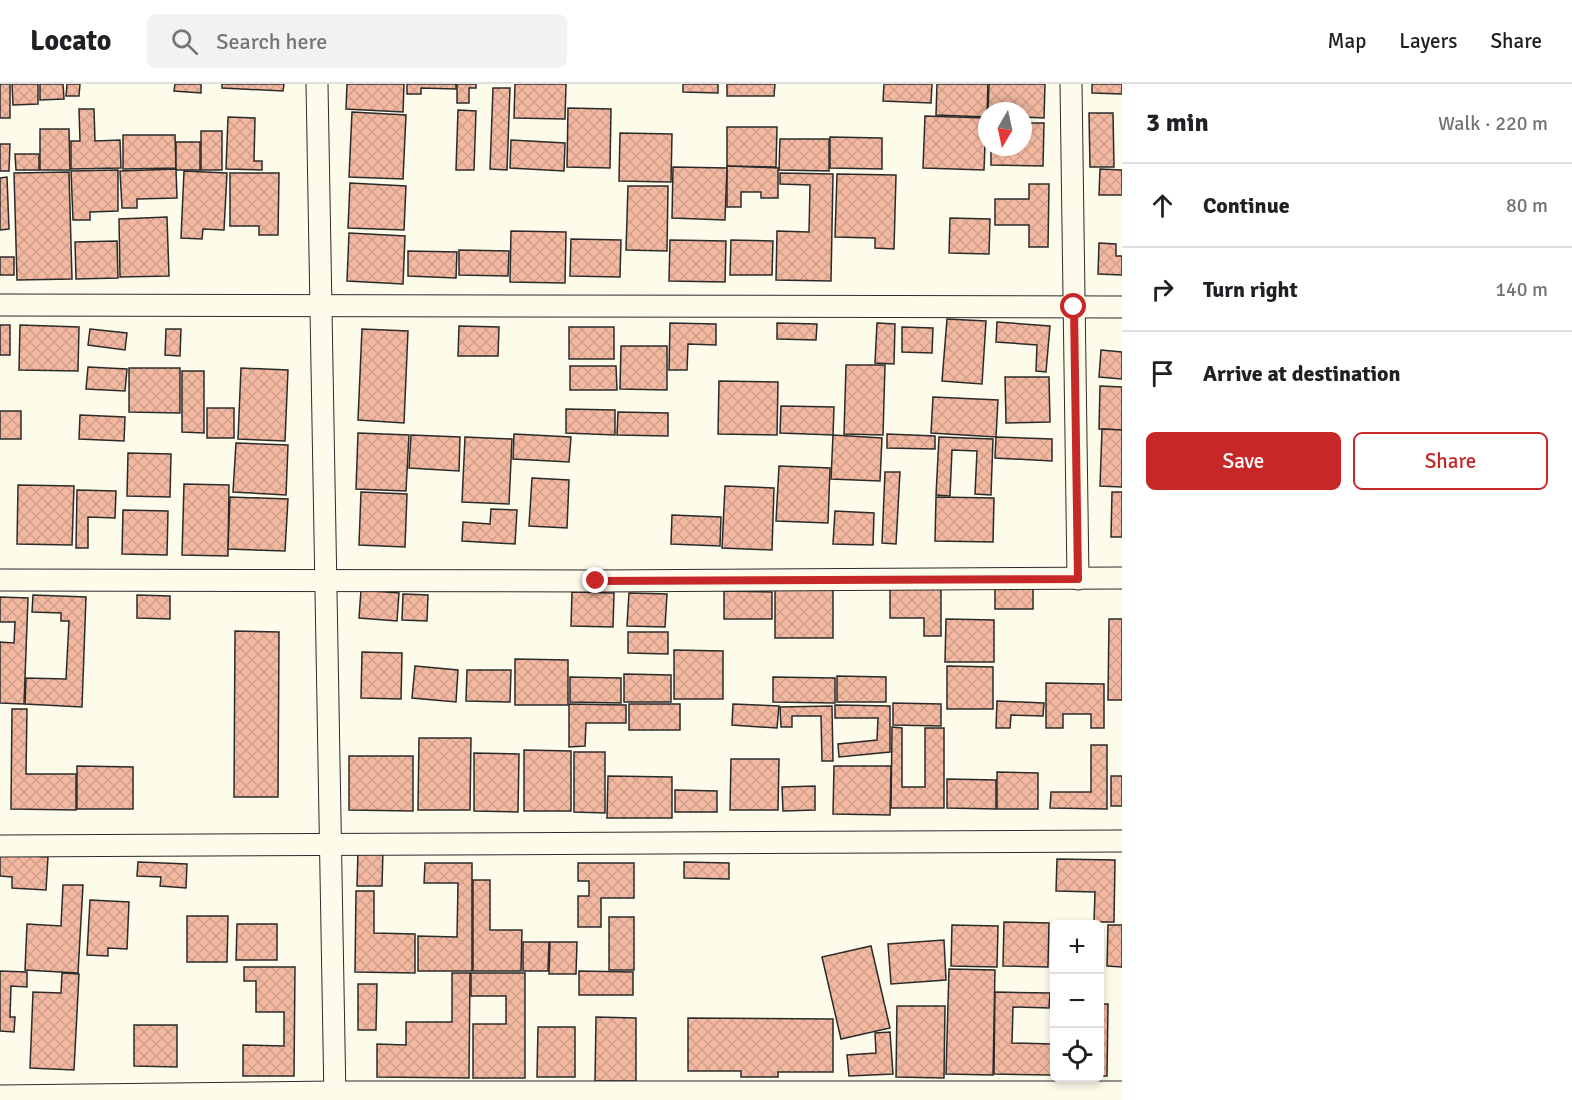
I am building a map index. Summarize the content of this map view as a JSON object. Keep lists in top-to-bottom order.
{
  "north": "bottom",
  "page": {
    "header": "Locato",
    "search": "Search here",
    "nav": ["Map", "Layers", "Share"],
    "heading": ["3 min", "Walk · 220 m"],
    "list": [
      ["Continue", "80 m"],
      ["Turn right", "140 m"],
      "Arrive at destination"
    ],
    "buttons": ["Save", "Share"],
    "map_buttons": ["+", "−"]
  }
}
